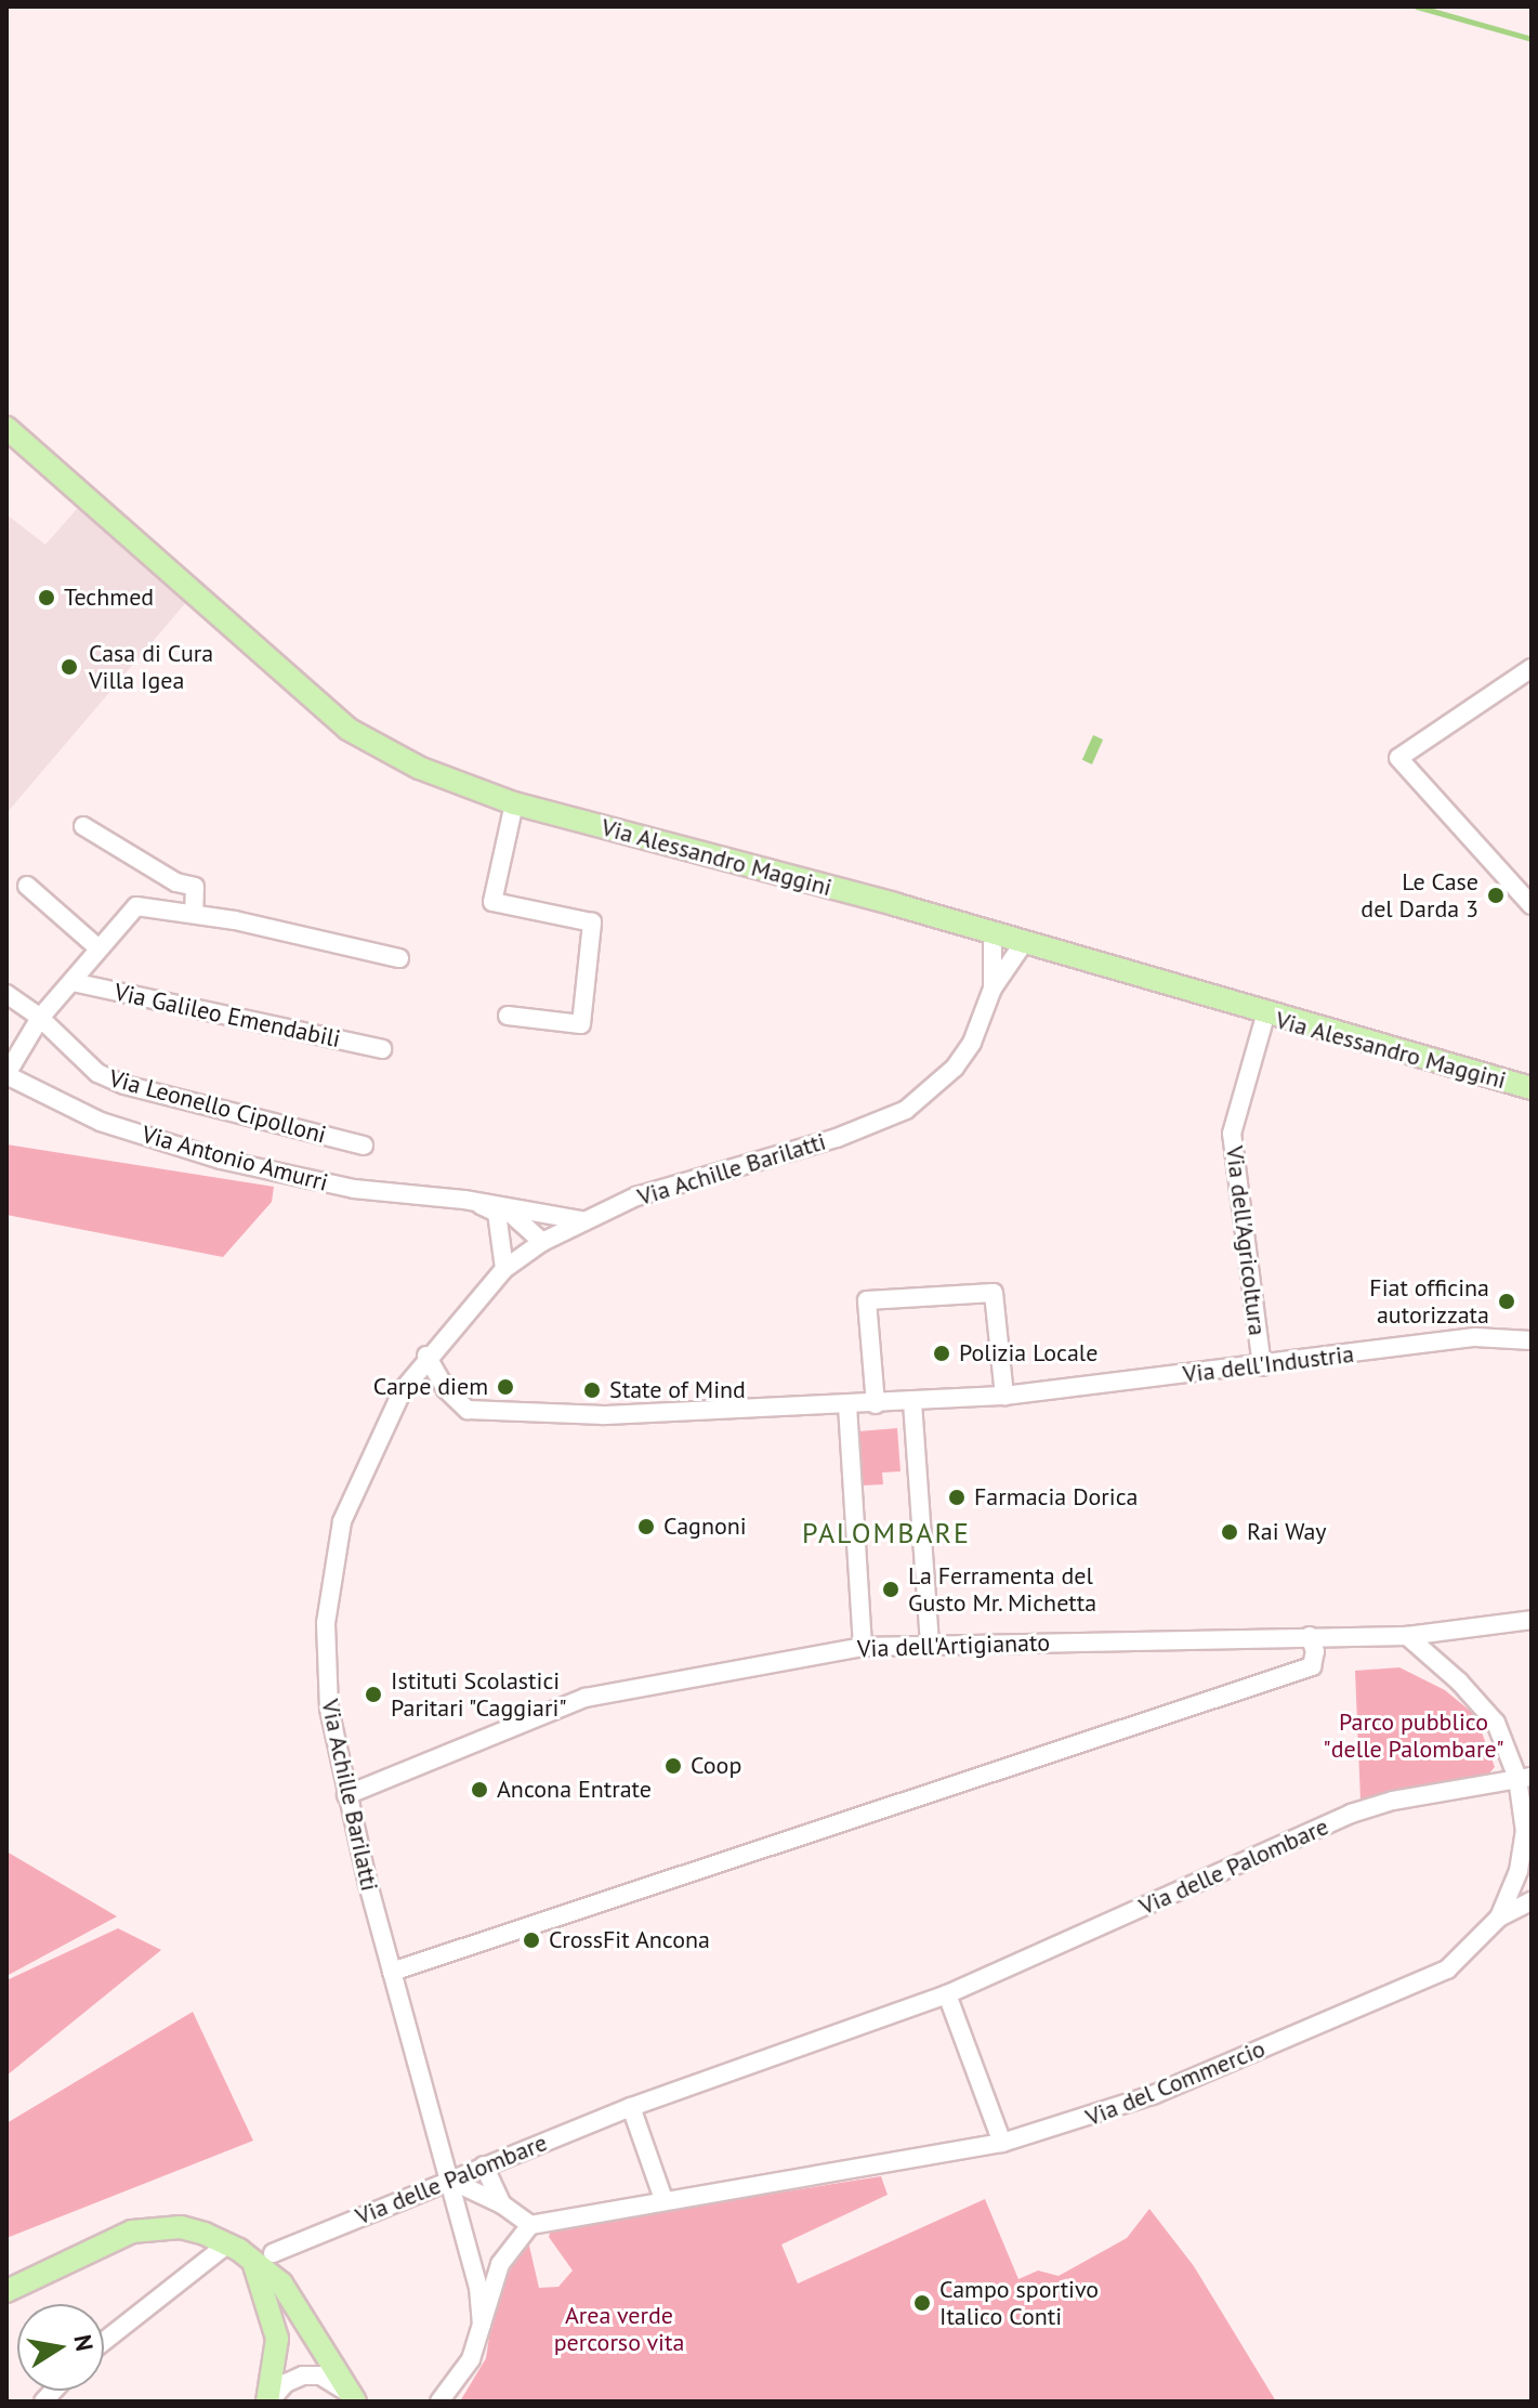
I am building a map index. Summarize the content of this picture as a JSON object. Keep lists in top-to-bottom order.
{
  "streets": {
    "main road": ["Via Alessandro Maggini"],
    "street": [
      "Via Galileo Emendabili",
      "Via Leonello Cipolloni",
      "Via Antonio Amurri",
      "Via Achille Barilatti",
      "Via dell'Agricoltura",
      "Via dell'Industria",
      "Via dell'Artigianato",
      "Via delle Palombare",
      "Via del Commercio"
    ]
  },
  "crossings": [
    ["Via Alessandro Maggini", "Via Achille Barilatti"],
    ["Via Alessandro Maggini", "Via dell'Agricoltura"],
    ["Via Galileo Emendabili", "Via Leonello Cipolloni"],
    ["Via Antonio Amurri", "Via Achille Barilatti"],
    ["Via Achille Barilatti", "Via dell'Industria"],
    ["Via Achille Barilatti", "Via dell'Artigianato"],
    ["Via Achille Barilatti", "Via delle Palombare"],
    ["Via Achille Barilatti", "Via del Commercio"],
    ["Via dell'Agricoltura", "Via dell'Industria"],
    ["Via dell'Artigianato", "Via del Commercio"],
    ["Via delle Palombare", "Via del Commercio"]
  ],
  "districts": ["PALOMBARE"],
  "parks": ["Parco pubblico \"delle Palombare\"", "Area verde percorso vita"],
  "places": [
    "Techmed",
    "Casa di Cura Villa Igea",
    "Le Case del Darda 3",
    "Fiat officina autorizzata",
    "Polizia Locale",
    "Carpe diem",
    "State of Mind",
    "Farmacia Dorica",
    "Cagnoni",
    "Rai Way",
    "La Ferramenta del Gusto Mr. Michetta",
    "Istituti Scolastici Paritari \"Caggiari\"",
    "Coop",
    "Ancona Entrate",
    "CrossFit Ancona",
    "Campo sportivo Italico Conti"
  ],
  "north": "right"
}
